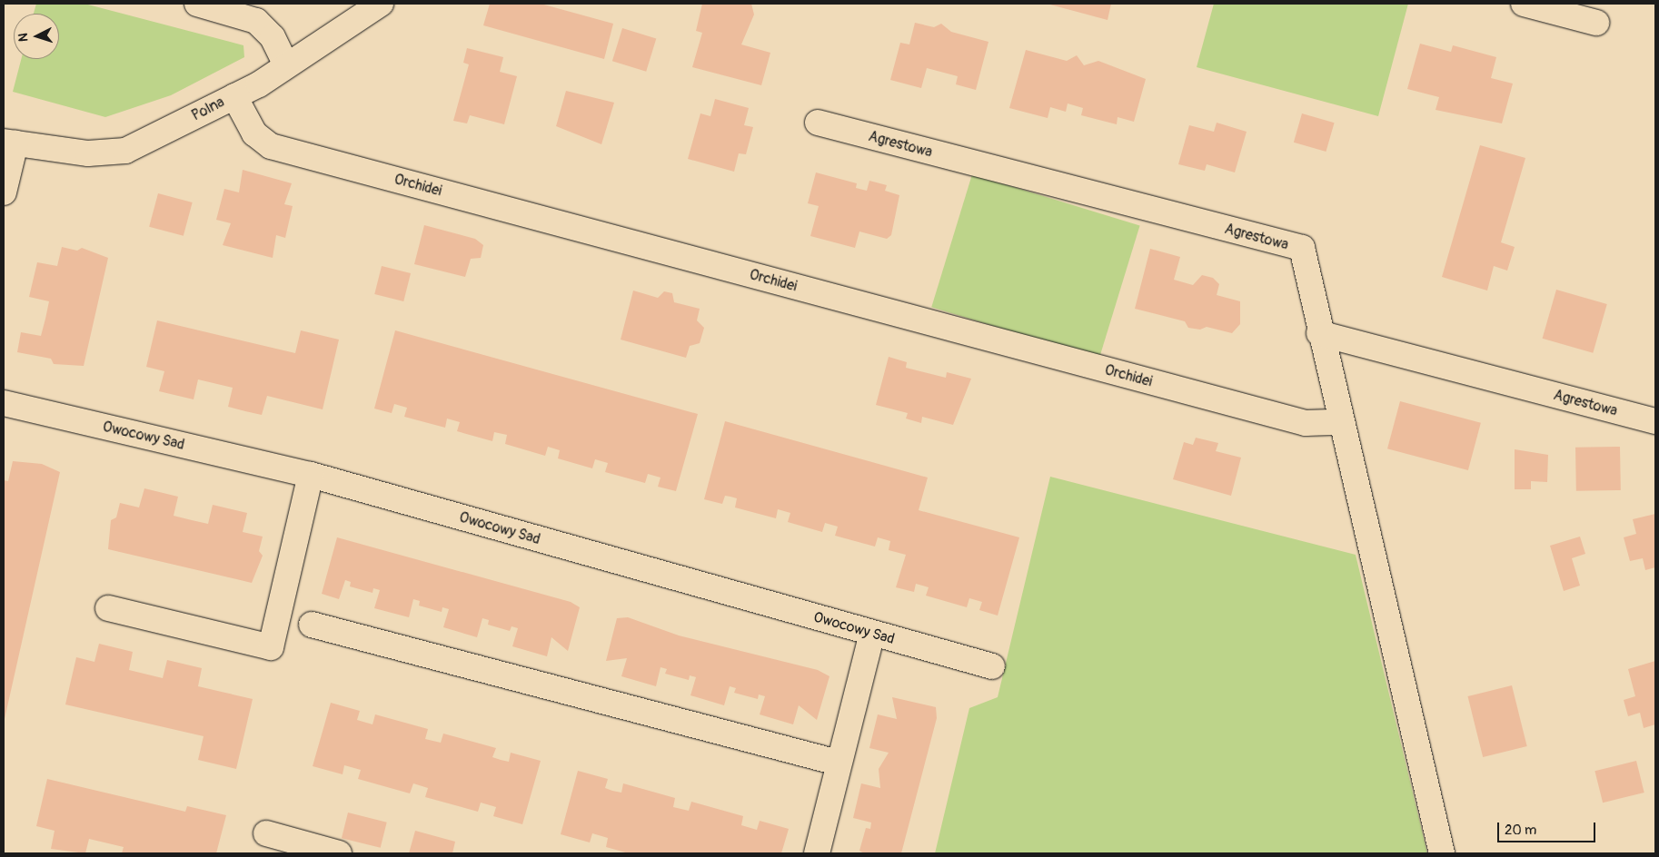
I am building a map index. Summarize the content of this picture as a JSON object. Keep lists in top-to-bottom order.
{
  "streets": {
    "street": [
      "Polna",
      "Agrestowa",
      "Orchidei",
      "Owocowy Sad"
    ]
  },
  "crossings": [
    ["Polna", "Orchidei"]
  ],
  "scale_bar": "20 m",
  "north": "left"
}
